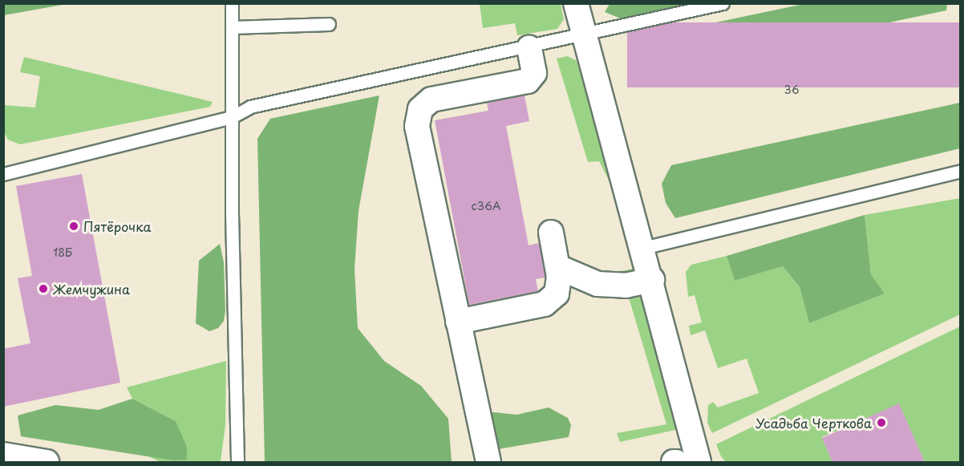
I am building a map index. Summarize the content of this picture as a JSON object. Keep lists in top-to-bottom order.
{
  "places": ["Пятёрочка", "Жемчужина", "Усадьба Черткова"],
  "house_numbers": ["36", "с36А", "18Б"]
}
